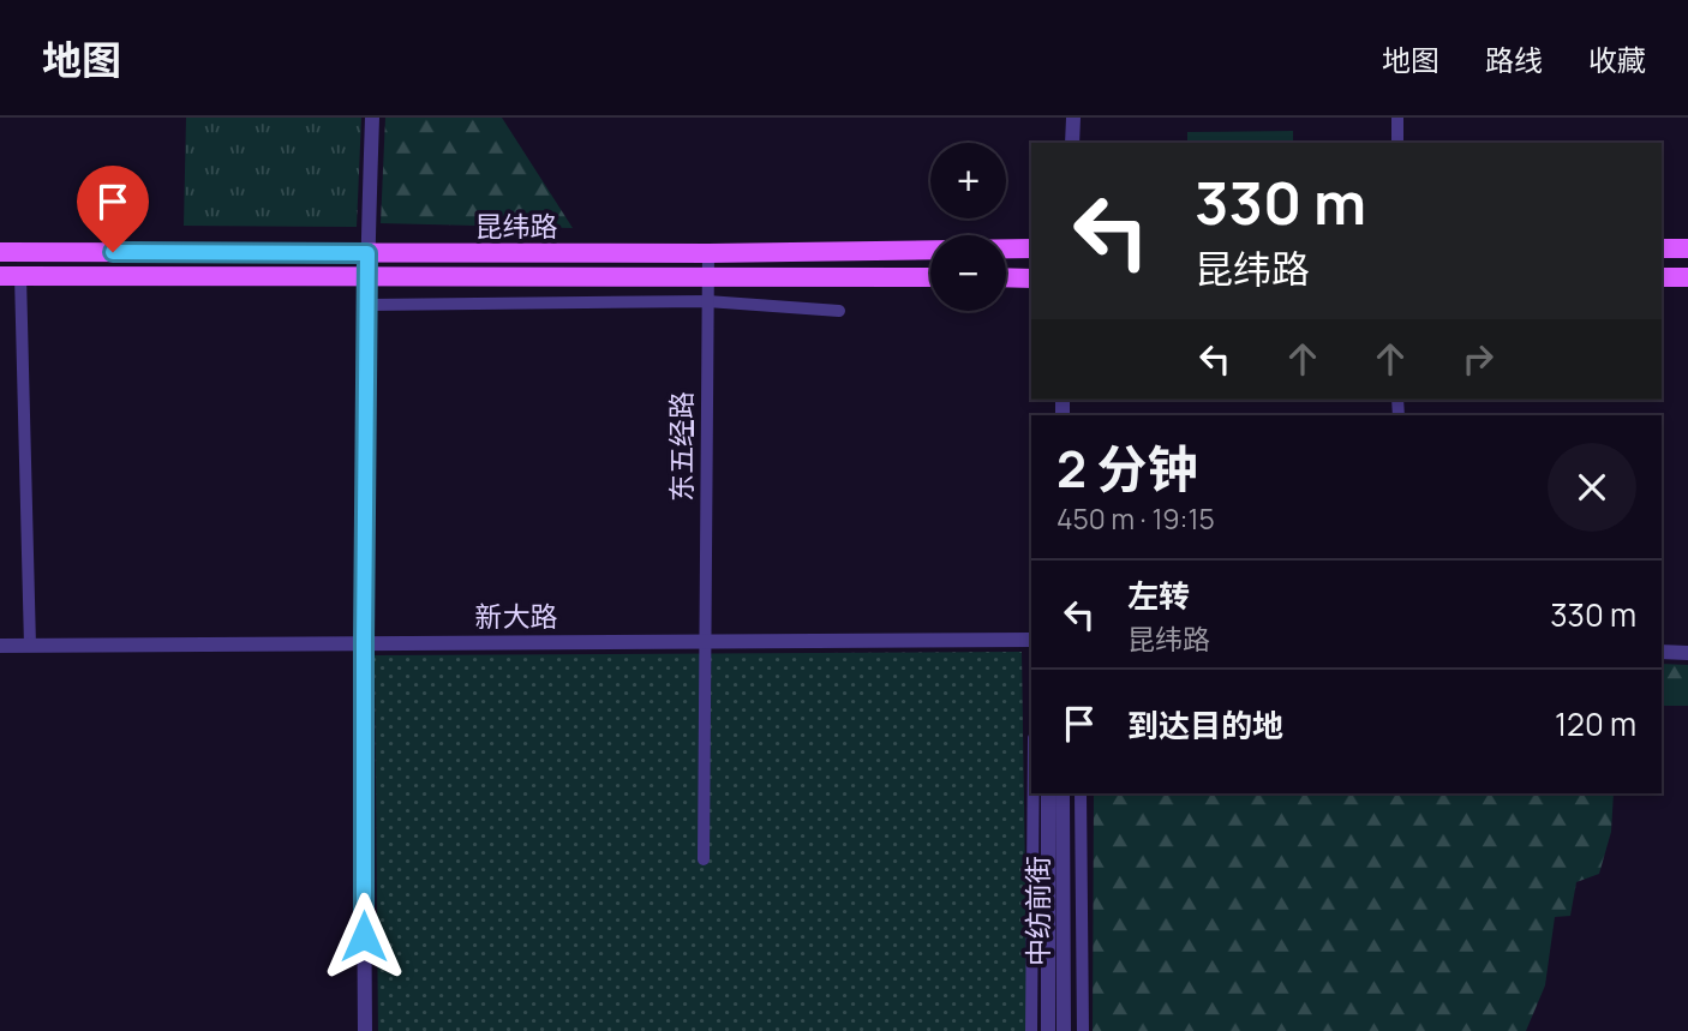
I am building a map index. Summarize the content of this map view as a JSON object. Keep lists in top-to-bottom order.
{
  "streets": {
    "main road": ["昆纬路"],
    "street": ["东五经路", "新大路", "中纺前街"]
  },
  "crossings": [
    ["昆纬路", "东五经路"],
    ["东五经路", "新大路"]
  ],
  "page": {
    "header": "地图",
    "nav": ["地图", "路线", "收藏"],
    "map_buttons": ["+", "−"],
    "turn": ["330 m", "昆纬路"],
    "heading": ["2 分钟", "450 m · 19:15"],
    "list": [
      {
        "name": "左转",
        "note": "昆纬路",
        "value": "330 m"
      },
      {
        "name": "到达目的地",
        "value": "120 m"
      }
    ]
  }
}
